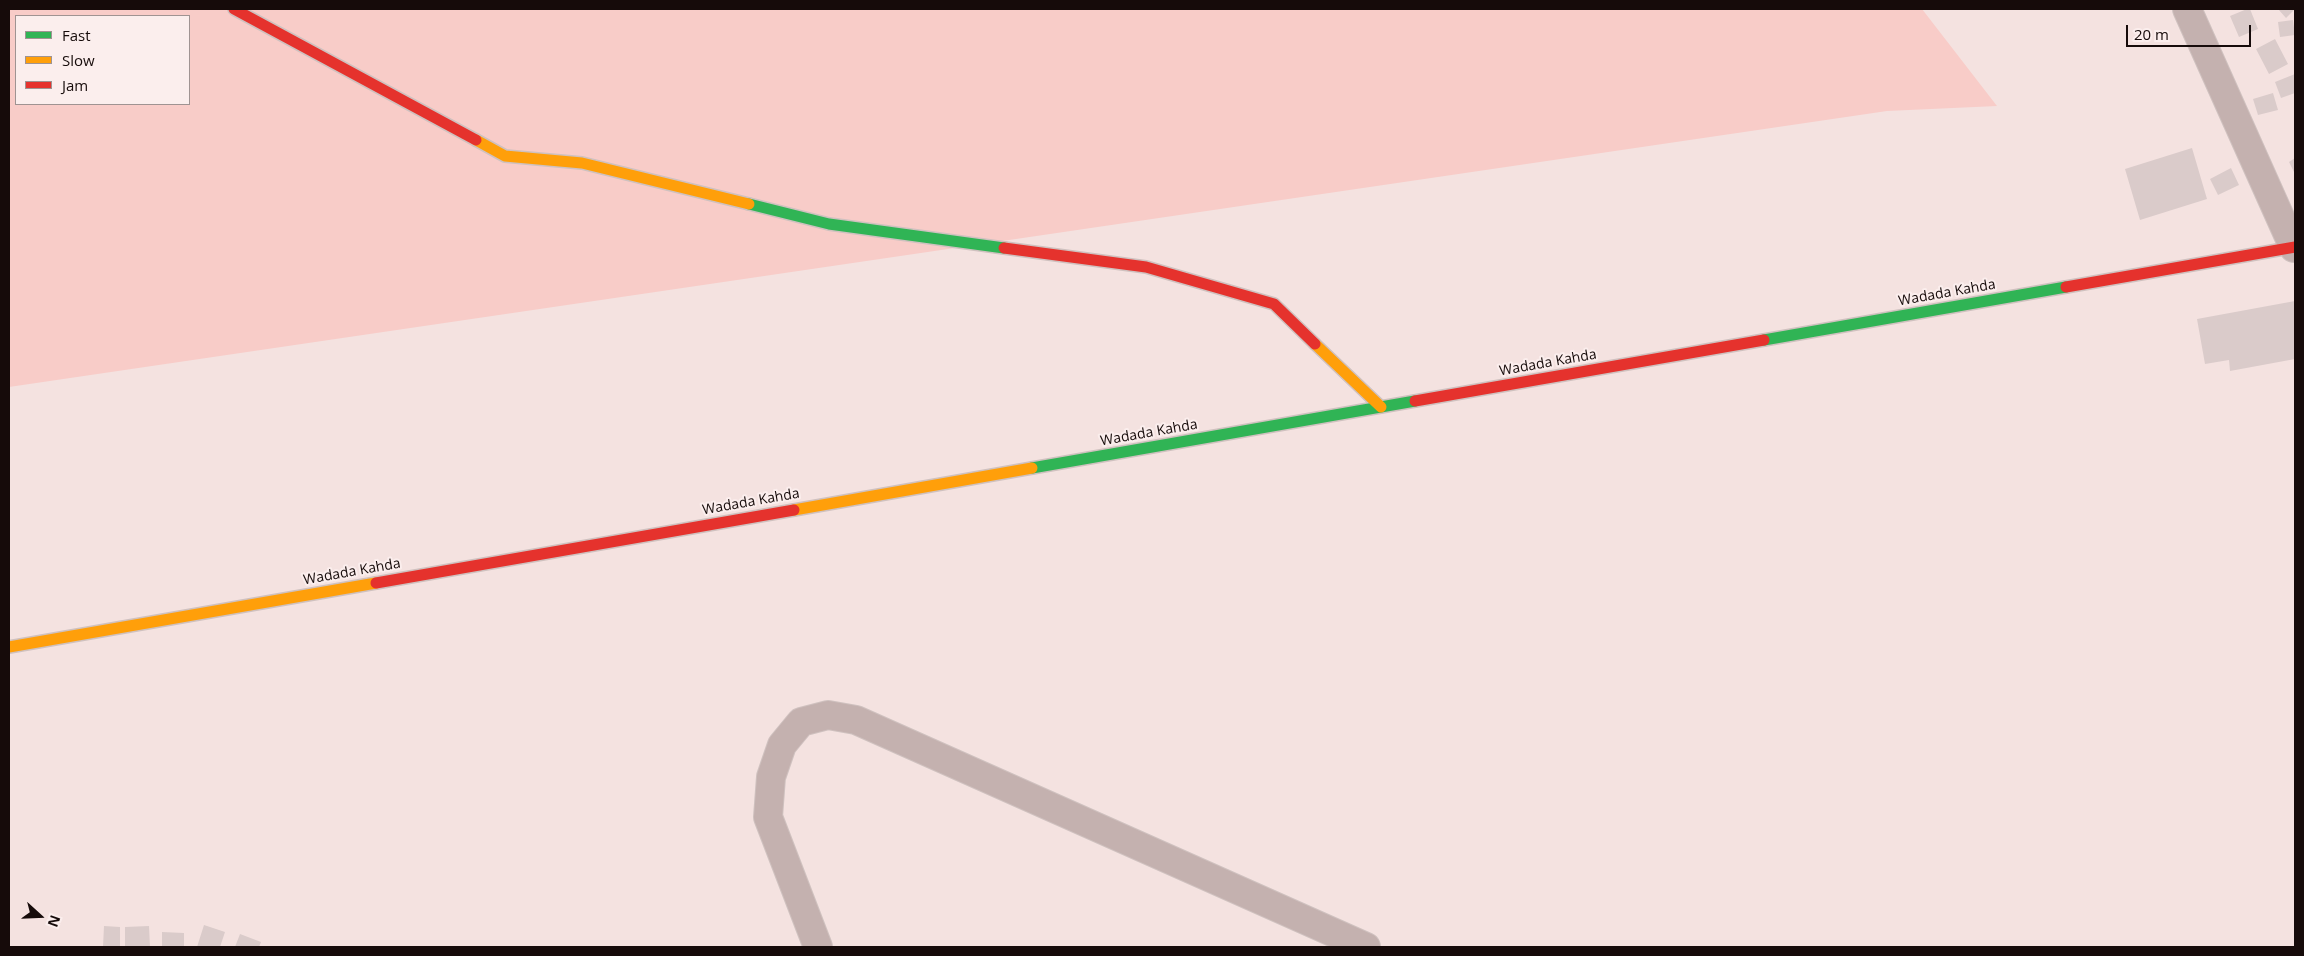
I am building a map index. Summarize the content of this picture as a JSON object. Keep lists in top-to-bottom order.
{
  "streets": {
    "main road": ["Wadada Kahda"]
  },
  "legend": ["Fast", "Slow", "Jam"],
  "scale_bar": "20 m",
  "north": "right"
}
